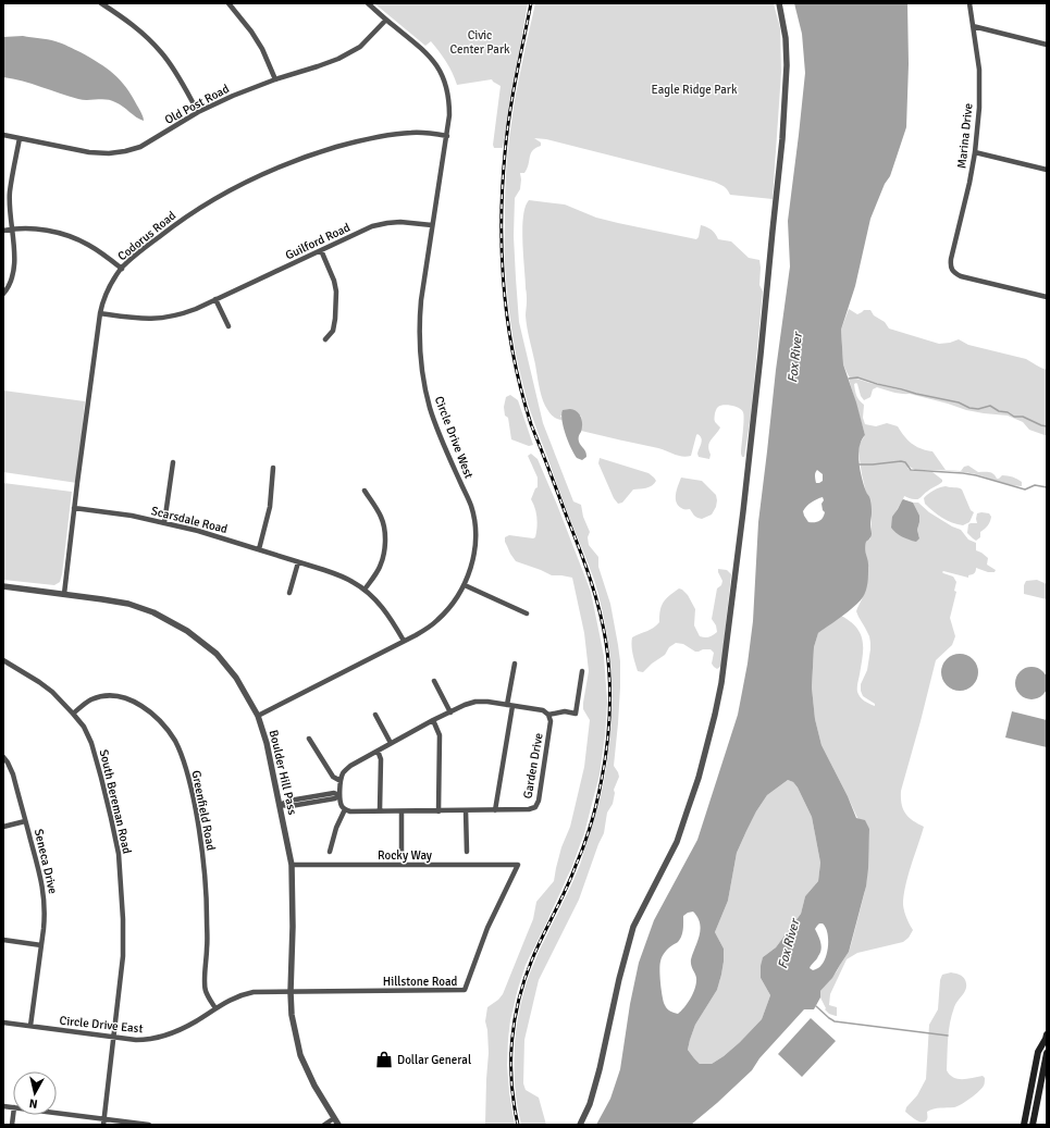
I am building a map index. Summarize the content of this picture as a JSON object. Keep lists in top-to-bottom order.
{
  "streets": {
    "street": [
      "Old Post Road",
      "Marina Drive",
      "Codorus Road",
      "Guilford Road",
      "Circle Drive West",
      "Scarsdale Road",
      "Garden Drive",
      "Boulder Hill Pass",
      "South Bereman Road",
      "Greenfield Road",
      "Rocky Way",
      "Seneca Drive",
      "Hillstone Road",
      "Circle Drive East"
    ]
  },
  "crossings": [
    ["Old Post Road", "Circle Drive West"],
    ["Codorus Road", "Guilford Road"],
    ["Codorus Road", "Circle Drive West"],
    ["Codorus Road", "Scarsdale Road"],
    ["Codorus Road", "Boulder Hill Pass"],
    ["Guilford Road", "Circle Drive West"],
    ["Circle Drive West", "Scarsdale Road"],
    ["Circle Drive West", "Boulder Hill Pass"],
    ["Boulder Hill Pass", "Rocky Way"],
    ["Boulder Hill Pass", "Hillstone Road"],
    ["Boulder Hill Pass", "Circle Drive East"],
    ["South Bereman Road", "Greenfield Road"],
    ["South Bereman Road", "Circle Drive East"],
    ["Greenfield Road", "Circle Drive East"],
    ["Rocky Way", "Hillstone Road"],
    ["Seneca Drive", "Circle Drive East"],
    ["Hillstone Road", "Circle Drive East"]
  ],
  "water": ["Fox River"],
  "parks": ["Civic Center Park", "Eagle Ridge Park"],
  "places": {
    "shop": ["Dollar General"]
  },
  "north": "bottom"
}
